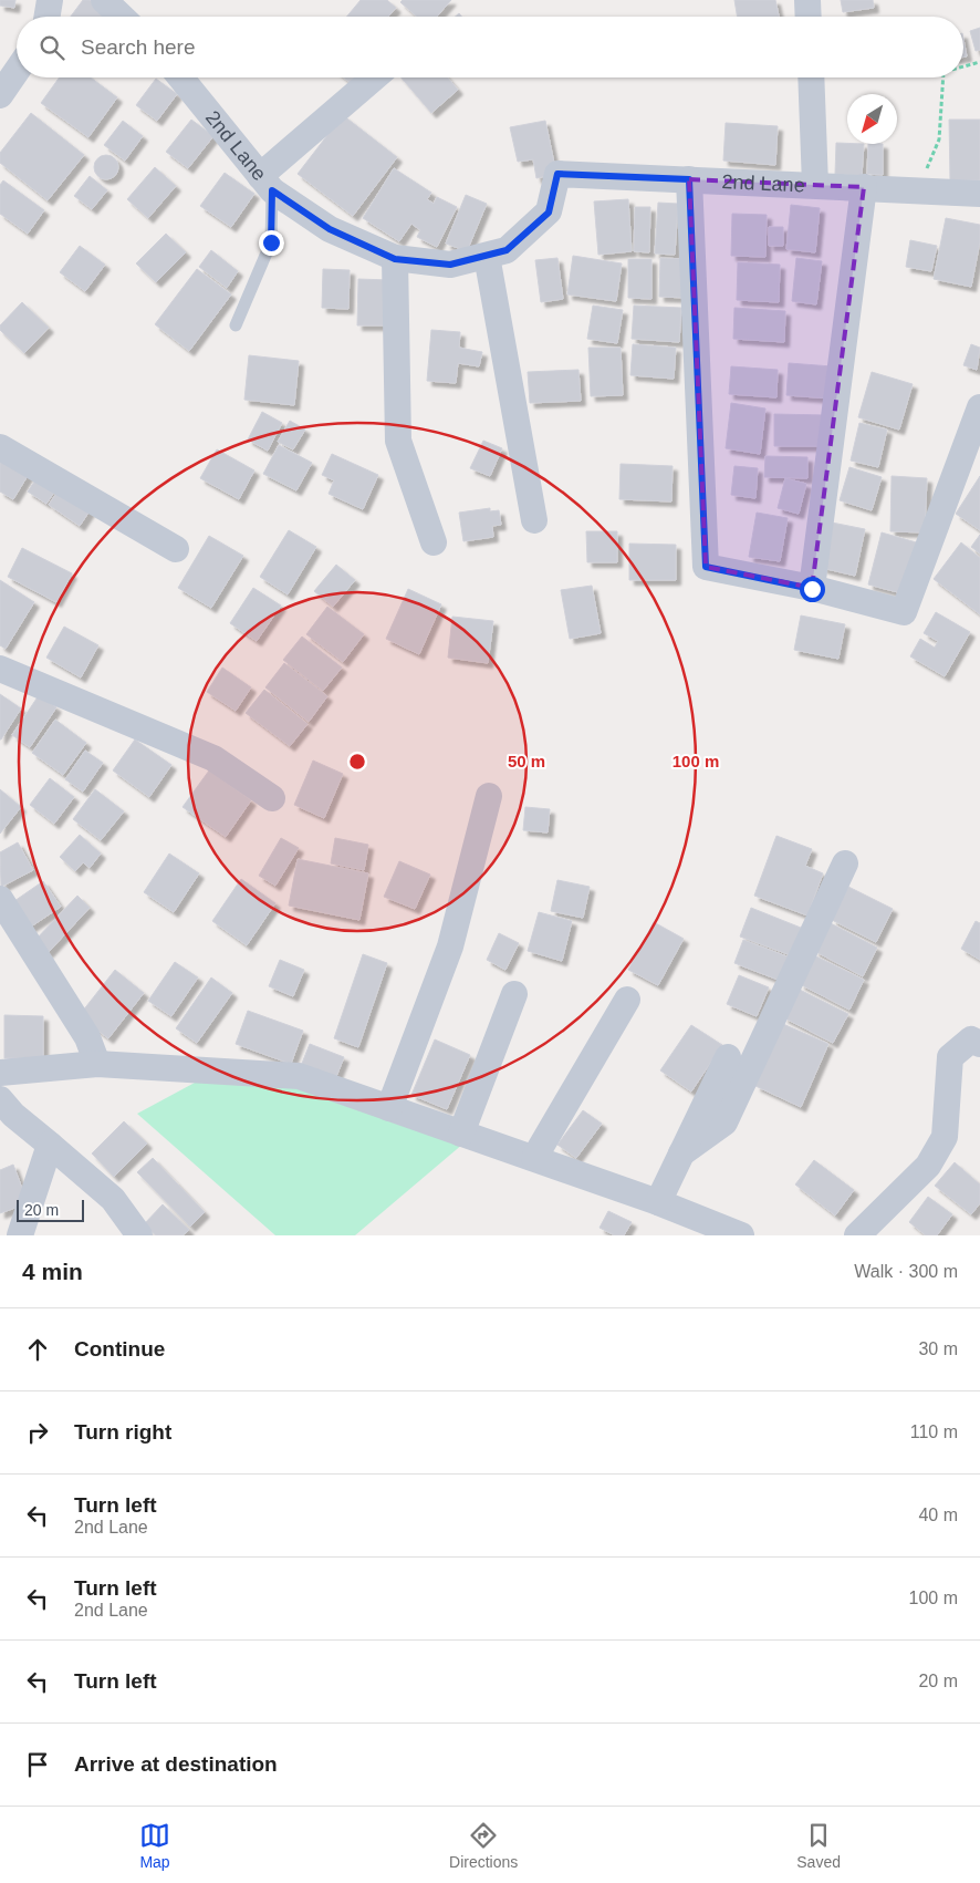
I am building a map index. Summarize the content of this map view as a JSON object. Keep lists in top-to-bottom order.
{
  "streets": {
    "street": ["2nd Lane"]
  },
  "scale_bar": "20 m",
  "north": "bottom left",
  "page": {
    "search": "Search here",
    "scale": "20 m",
    "heading": ["4 min", "Walk · 300 m"],
    "list": [
      ["Continue", "30 m"],
      ["Turn right", "110 m"],
      ["Turn left", "2nd Lane", "40 m"],
      ["Turn left", "2nd Lane", "100 m"],
      ["Turn left", "20 m"],
      "Arrive at destination"
    ],
    "nav": ["Map", "Directions", "Saved"]
  },
  "rings": ["50 m", "100 m"]
}
